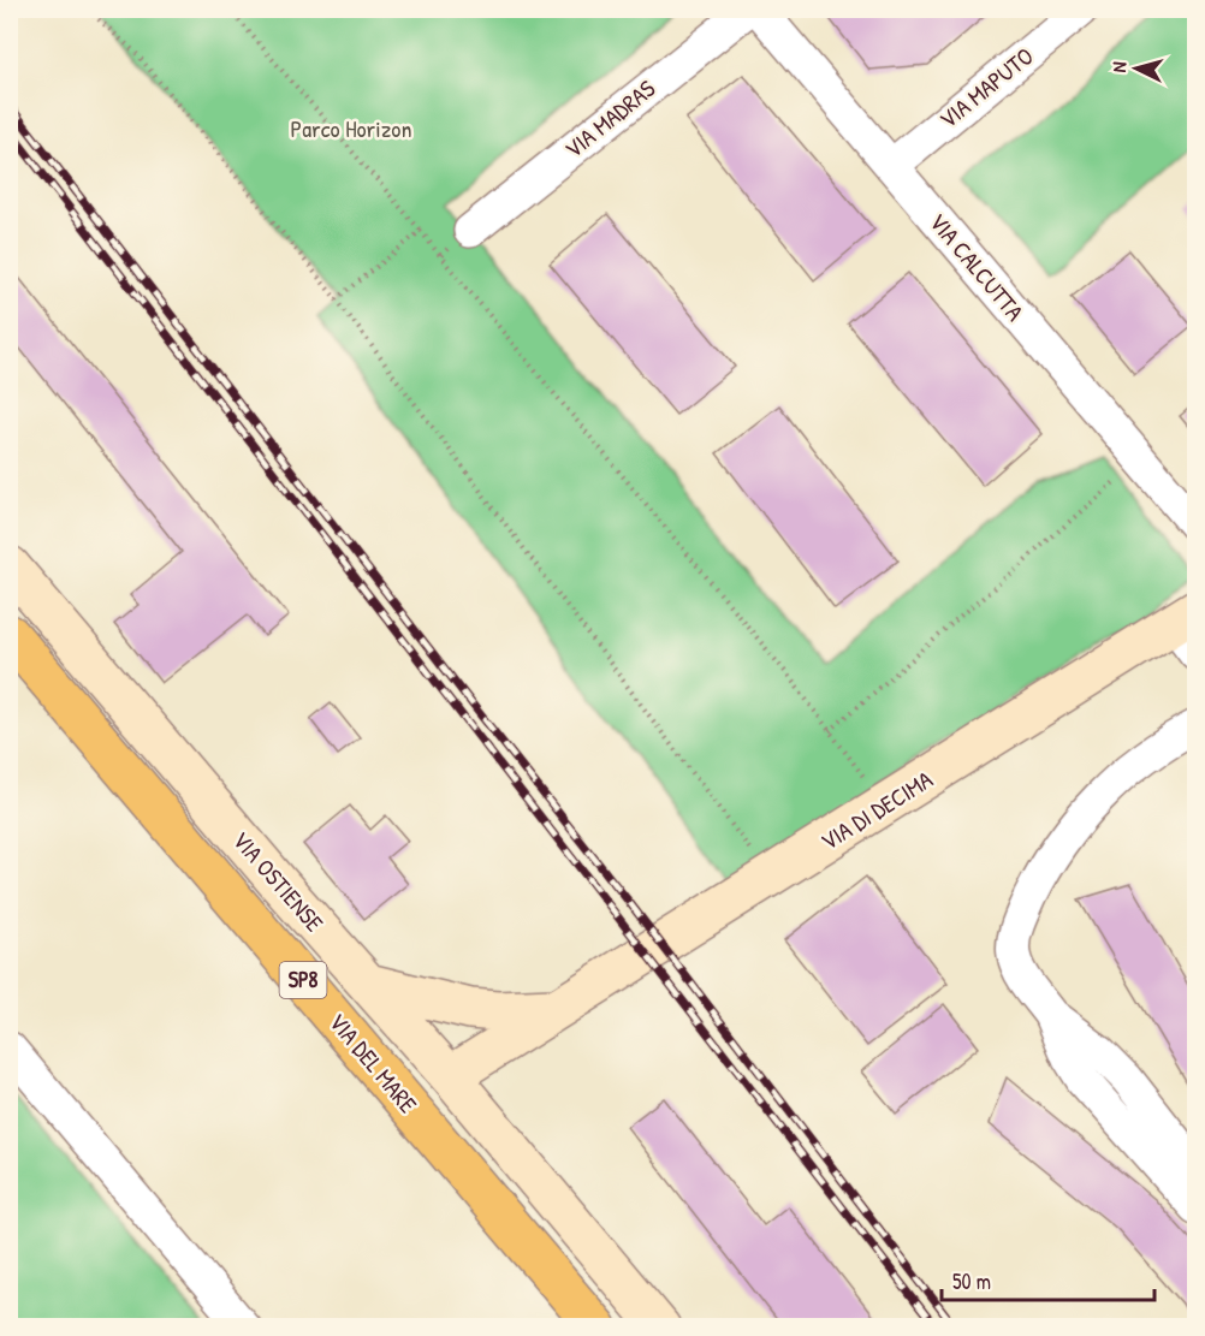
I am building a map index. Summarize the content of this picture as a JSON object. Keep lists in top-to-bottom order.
{
  "streets": {
    "main road": ["SP8", "VIA DEL MARE"],
    "street": [
      "VIA MAPUTO",
      "VIA MADRAS",
      "VIA CALCUTTA",
      "VIA DI DECIMA",
      "VIA OSTIENSE"
    ]
  },
  "crossings": [
    ["VIA MAPUTO", "VIA CALCUTTA"],
    ["VIA DI DECIMA", "VIA OSTIENSE"]
  ],
  "parks": ["Parco Horizon"],
  "scale_bar": "50 m",
  "north": "left"
}
